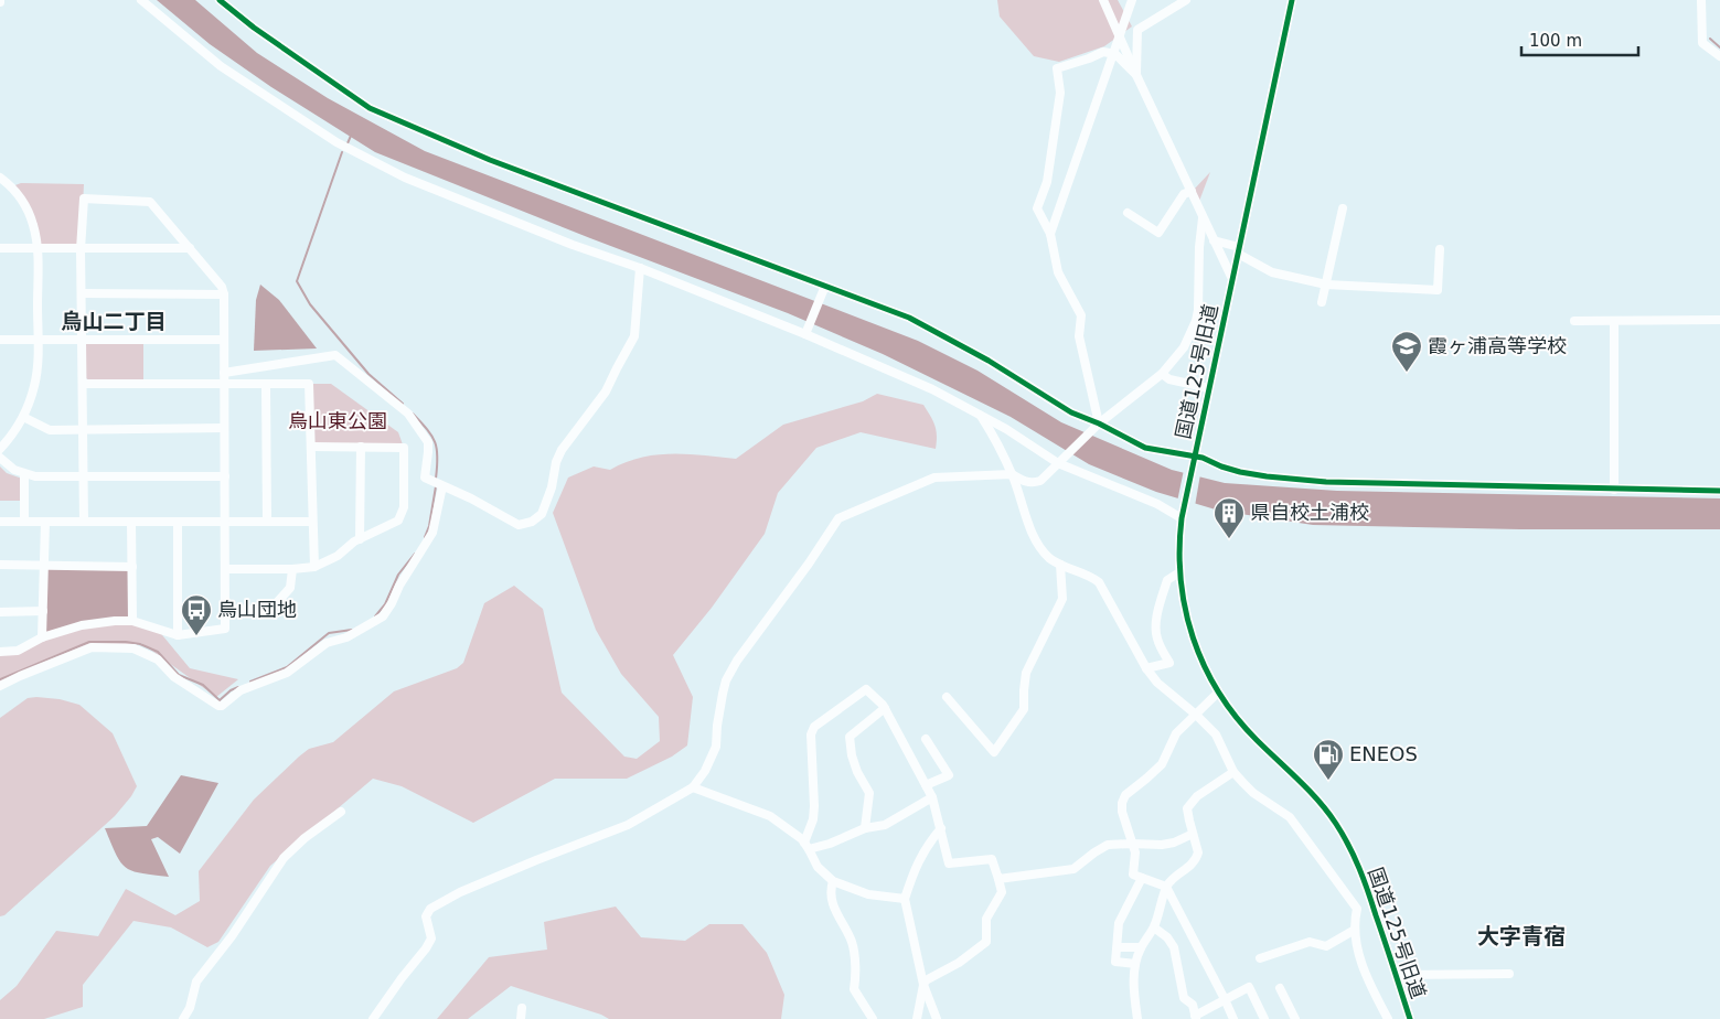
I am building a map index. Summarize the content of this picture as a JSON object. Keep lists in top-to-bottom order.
{
  "streets": {
    "street": ["国道125号旧道"]
  },
  "districts": ["烏山二丁目", "大字青宿"],
  "parks": ["烏山東公園"],
  "places": {
    "school or university": ["霞ヶ浦高等学校"],
    "building": ["県自校土浦校"],
    "bus stop": ["烏山団地"],
    "fuel station": ["ENEOS"]
  },
  "scale_bar": "100 m"
}
